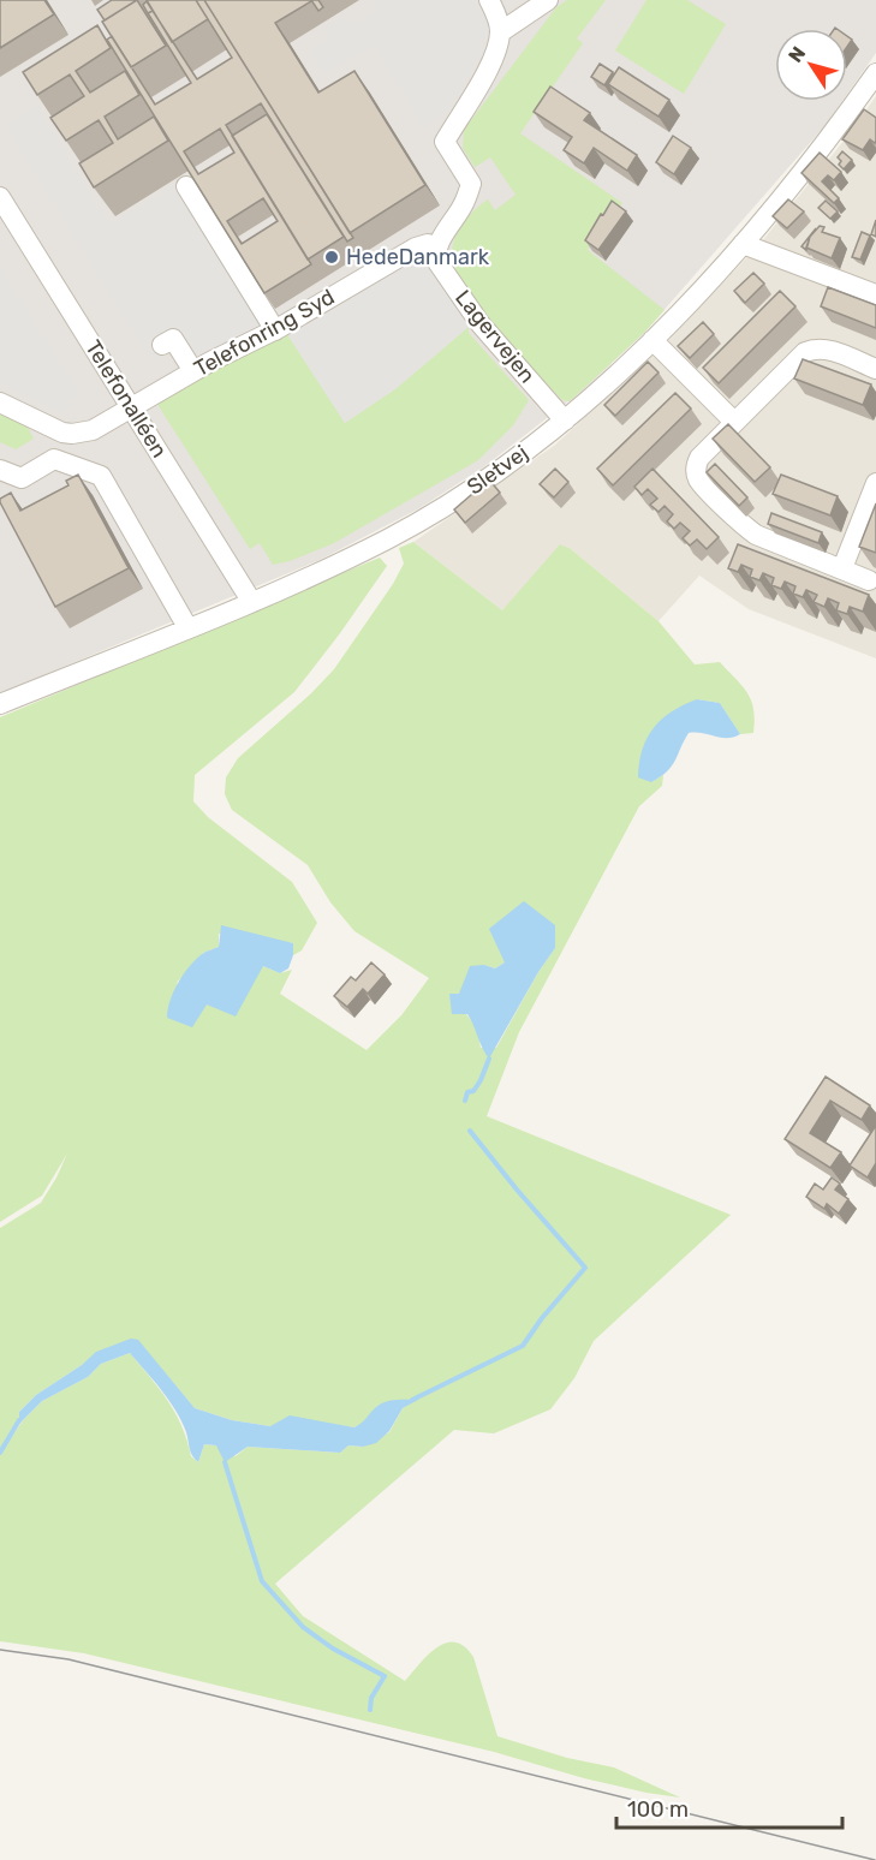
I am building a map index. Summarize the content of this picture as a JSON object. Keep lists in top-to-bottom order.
{
  "streets": {
    "street": [
      "Telefonring Syd",
      "Lagervejen",
      "Telefonalléen",
      "Sletvej"
    ]
  },
  "crossings": [
    ["Telefonring Syd", "Lagervejen"],
    ["Telefonring Syd", "Telefonalléen"],
    ["Lagervejen", "Sletvej"],
    ["Telefonalléen", "Sletvej"]
  ],
  "places": ["HedeDanmark"],
  "scale_bar": "100 m",
  "north": "top left"
}
